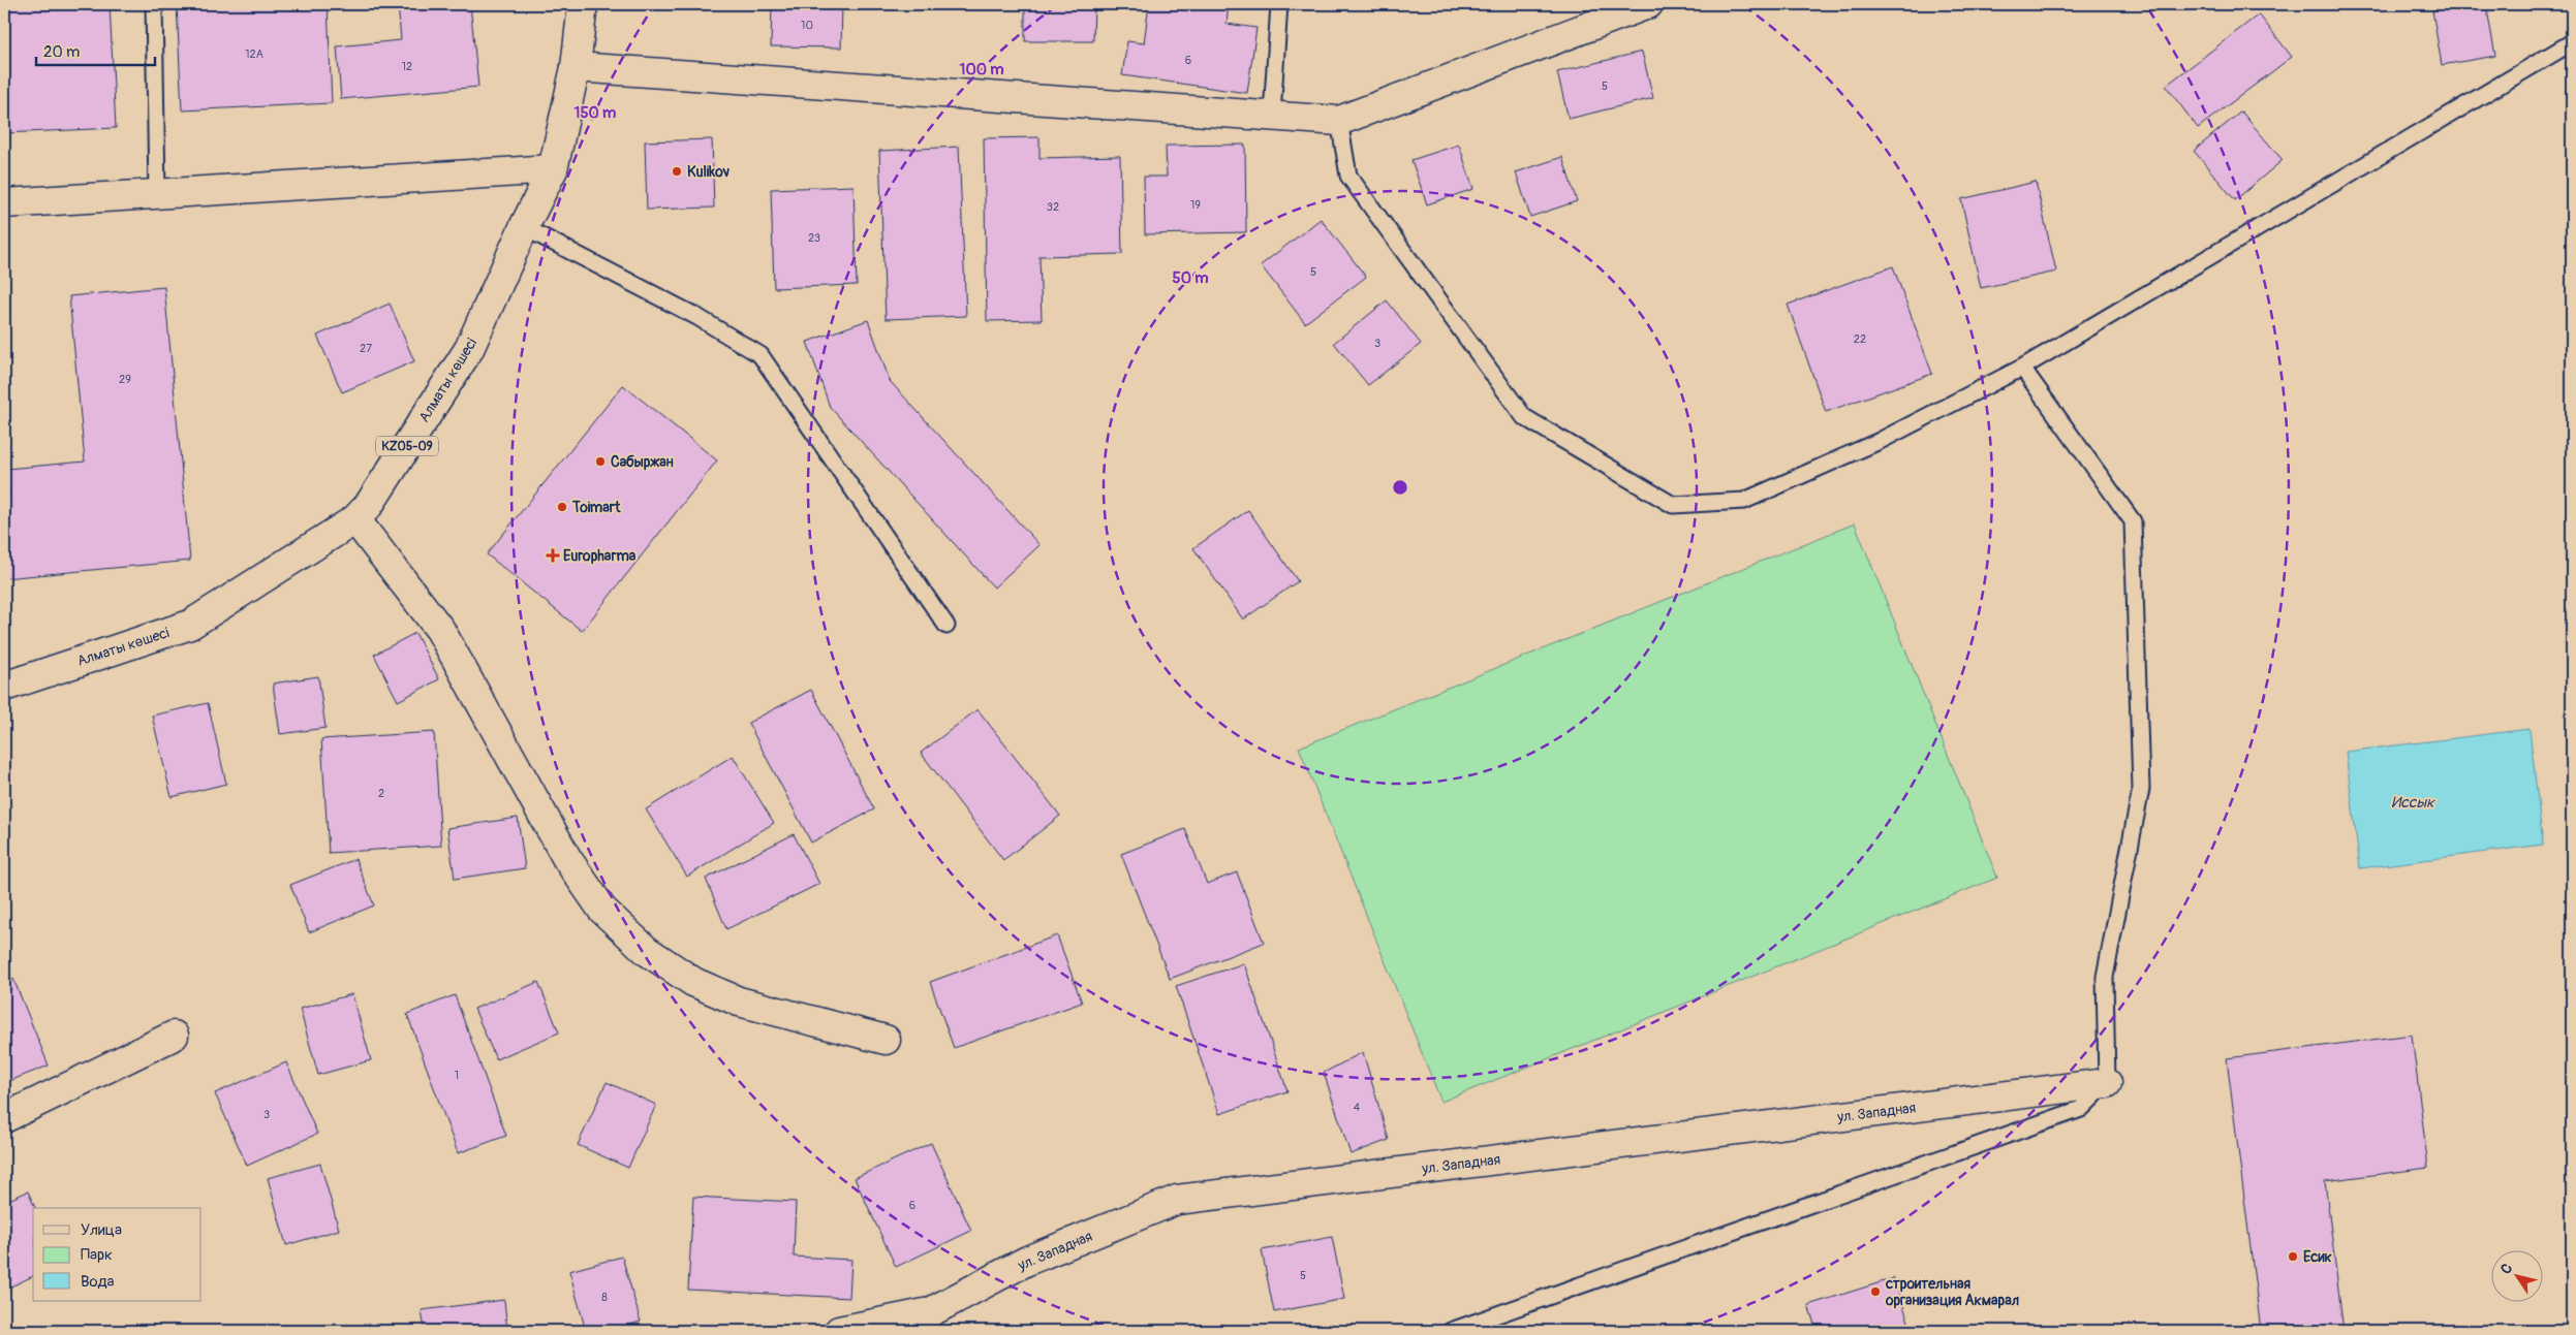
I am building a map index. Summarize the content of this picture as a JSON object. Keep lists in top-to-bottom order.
{
  "streets": {
    "street": ["Алматы көшесі", "KZ05-09", "ул. Западная"]
  },
  "water": ["Иссык"],
  "places": {
    "other": [
      "Kulikov",
      "Сабыржан",
      "Toimart",
      "Есик",
      "строительная организация Акмарал"
    ],
    "health": ["Europharma"]
  },
  "house_numbers": [
    "10",
    "12А",
    "6",
    "12",
    "5",
    "19",
    "32",
    "23",
    "5",
    "22",
    "3",
    "27",
    "29",
    "2",
    "1",
    "4",
    "3",
    "6",
    "5",
    "8"
  ],
  "legend": ["Улица", "Парк", "Вода"],
  "scale_bar": "20 m",
  "north": "top left",
  "rings": ["100 m", "150 m", "50 m"]
}
